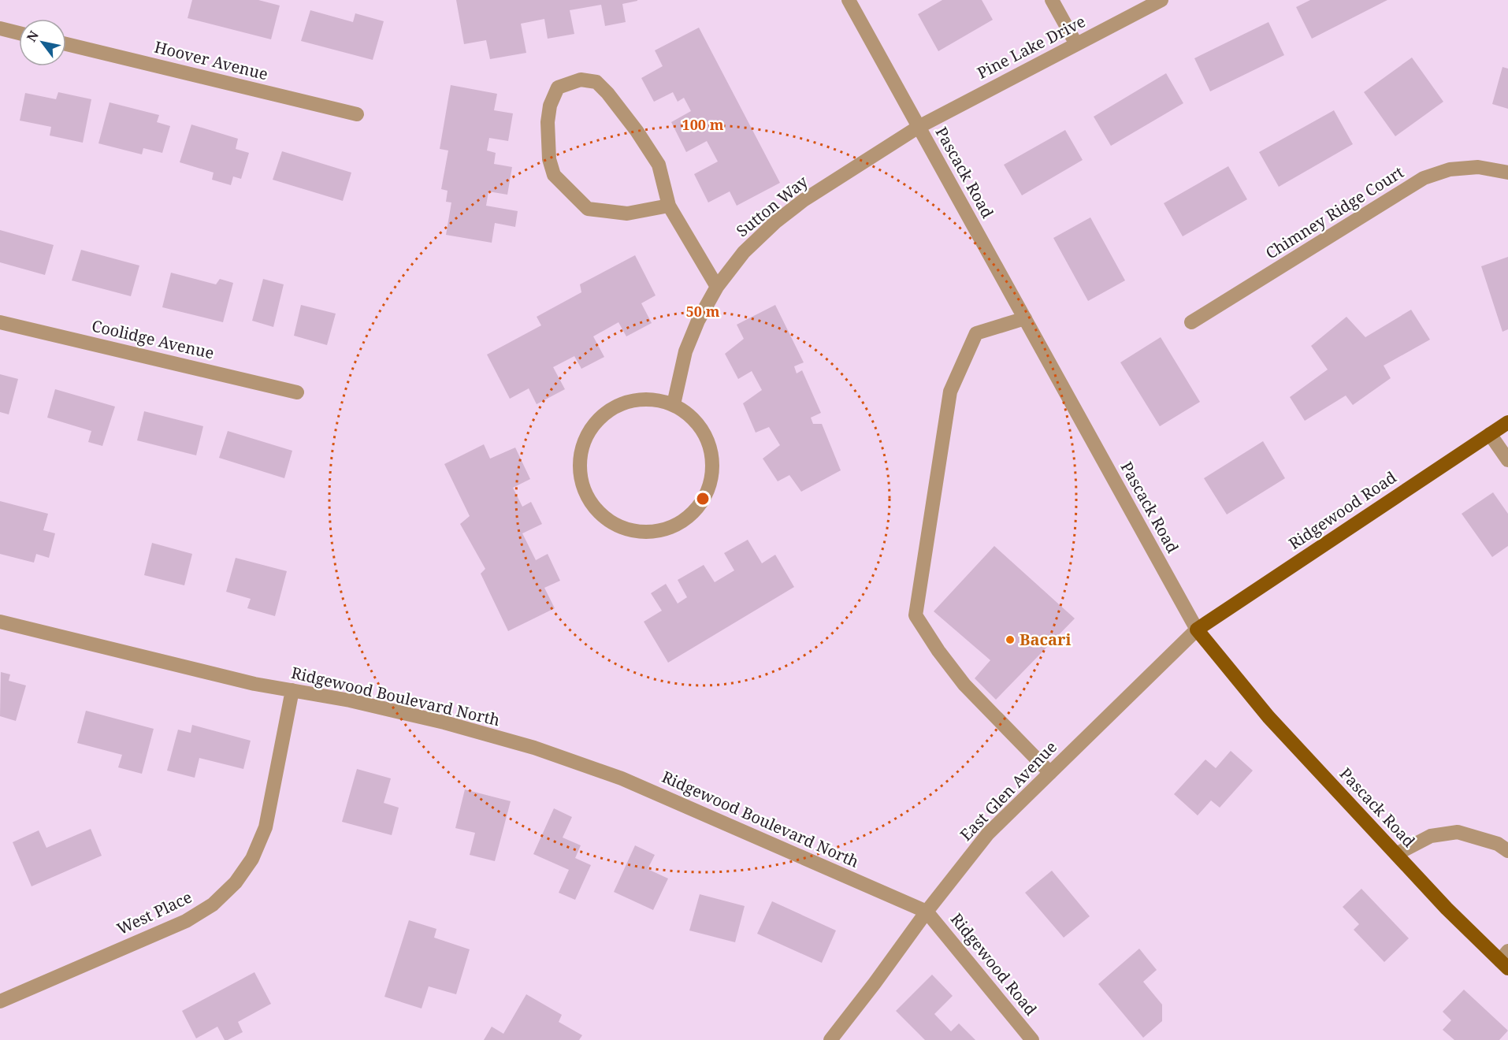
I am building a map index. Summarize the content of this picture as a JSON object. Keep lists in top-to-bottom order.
{
  "streets": {
    "main road": ["Pascack Road", "Ridgewood Road"],
    "street": [
      "Pine Lake Drive",
      "Hoover Avenue",
      "Sutton Way",
      "Chimney Ridge Court",
      "Coolidge Avenue",
      "Ridgewood Boulevard North",
      "East Glen Avenue",
      "West Place"
    ]
  },
  "crossings": [
    ["Pine Lake Drive", "Pascack Road"],
    ["Pine Lake Drive", "Sutton Way"],
    ["Pascack Road", "Sutton Way"],
    ["Pascack Road", "Ridgewood Road"],
    ["Pascack Road", "East Glen Avenue"],
    ["Ridgewood Road", "Ridgewood Boulevard North"],
    ["Ridgewood Road", "East Glen Avenue"],
    ["Ridgewood Boulevard North", "East Glen Avenue"],
    ["Ridgewood Boulevard North", "West Place"]
  ],
  "places": ["Bacari"],
  "north": "top left",
  "rings": ["100 m", "50 m"]
}
